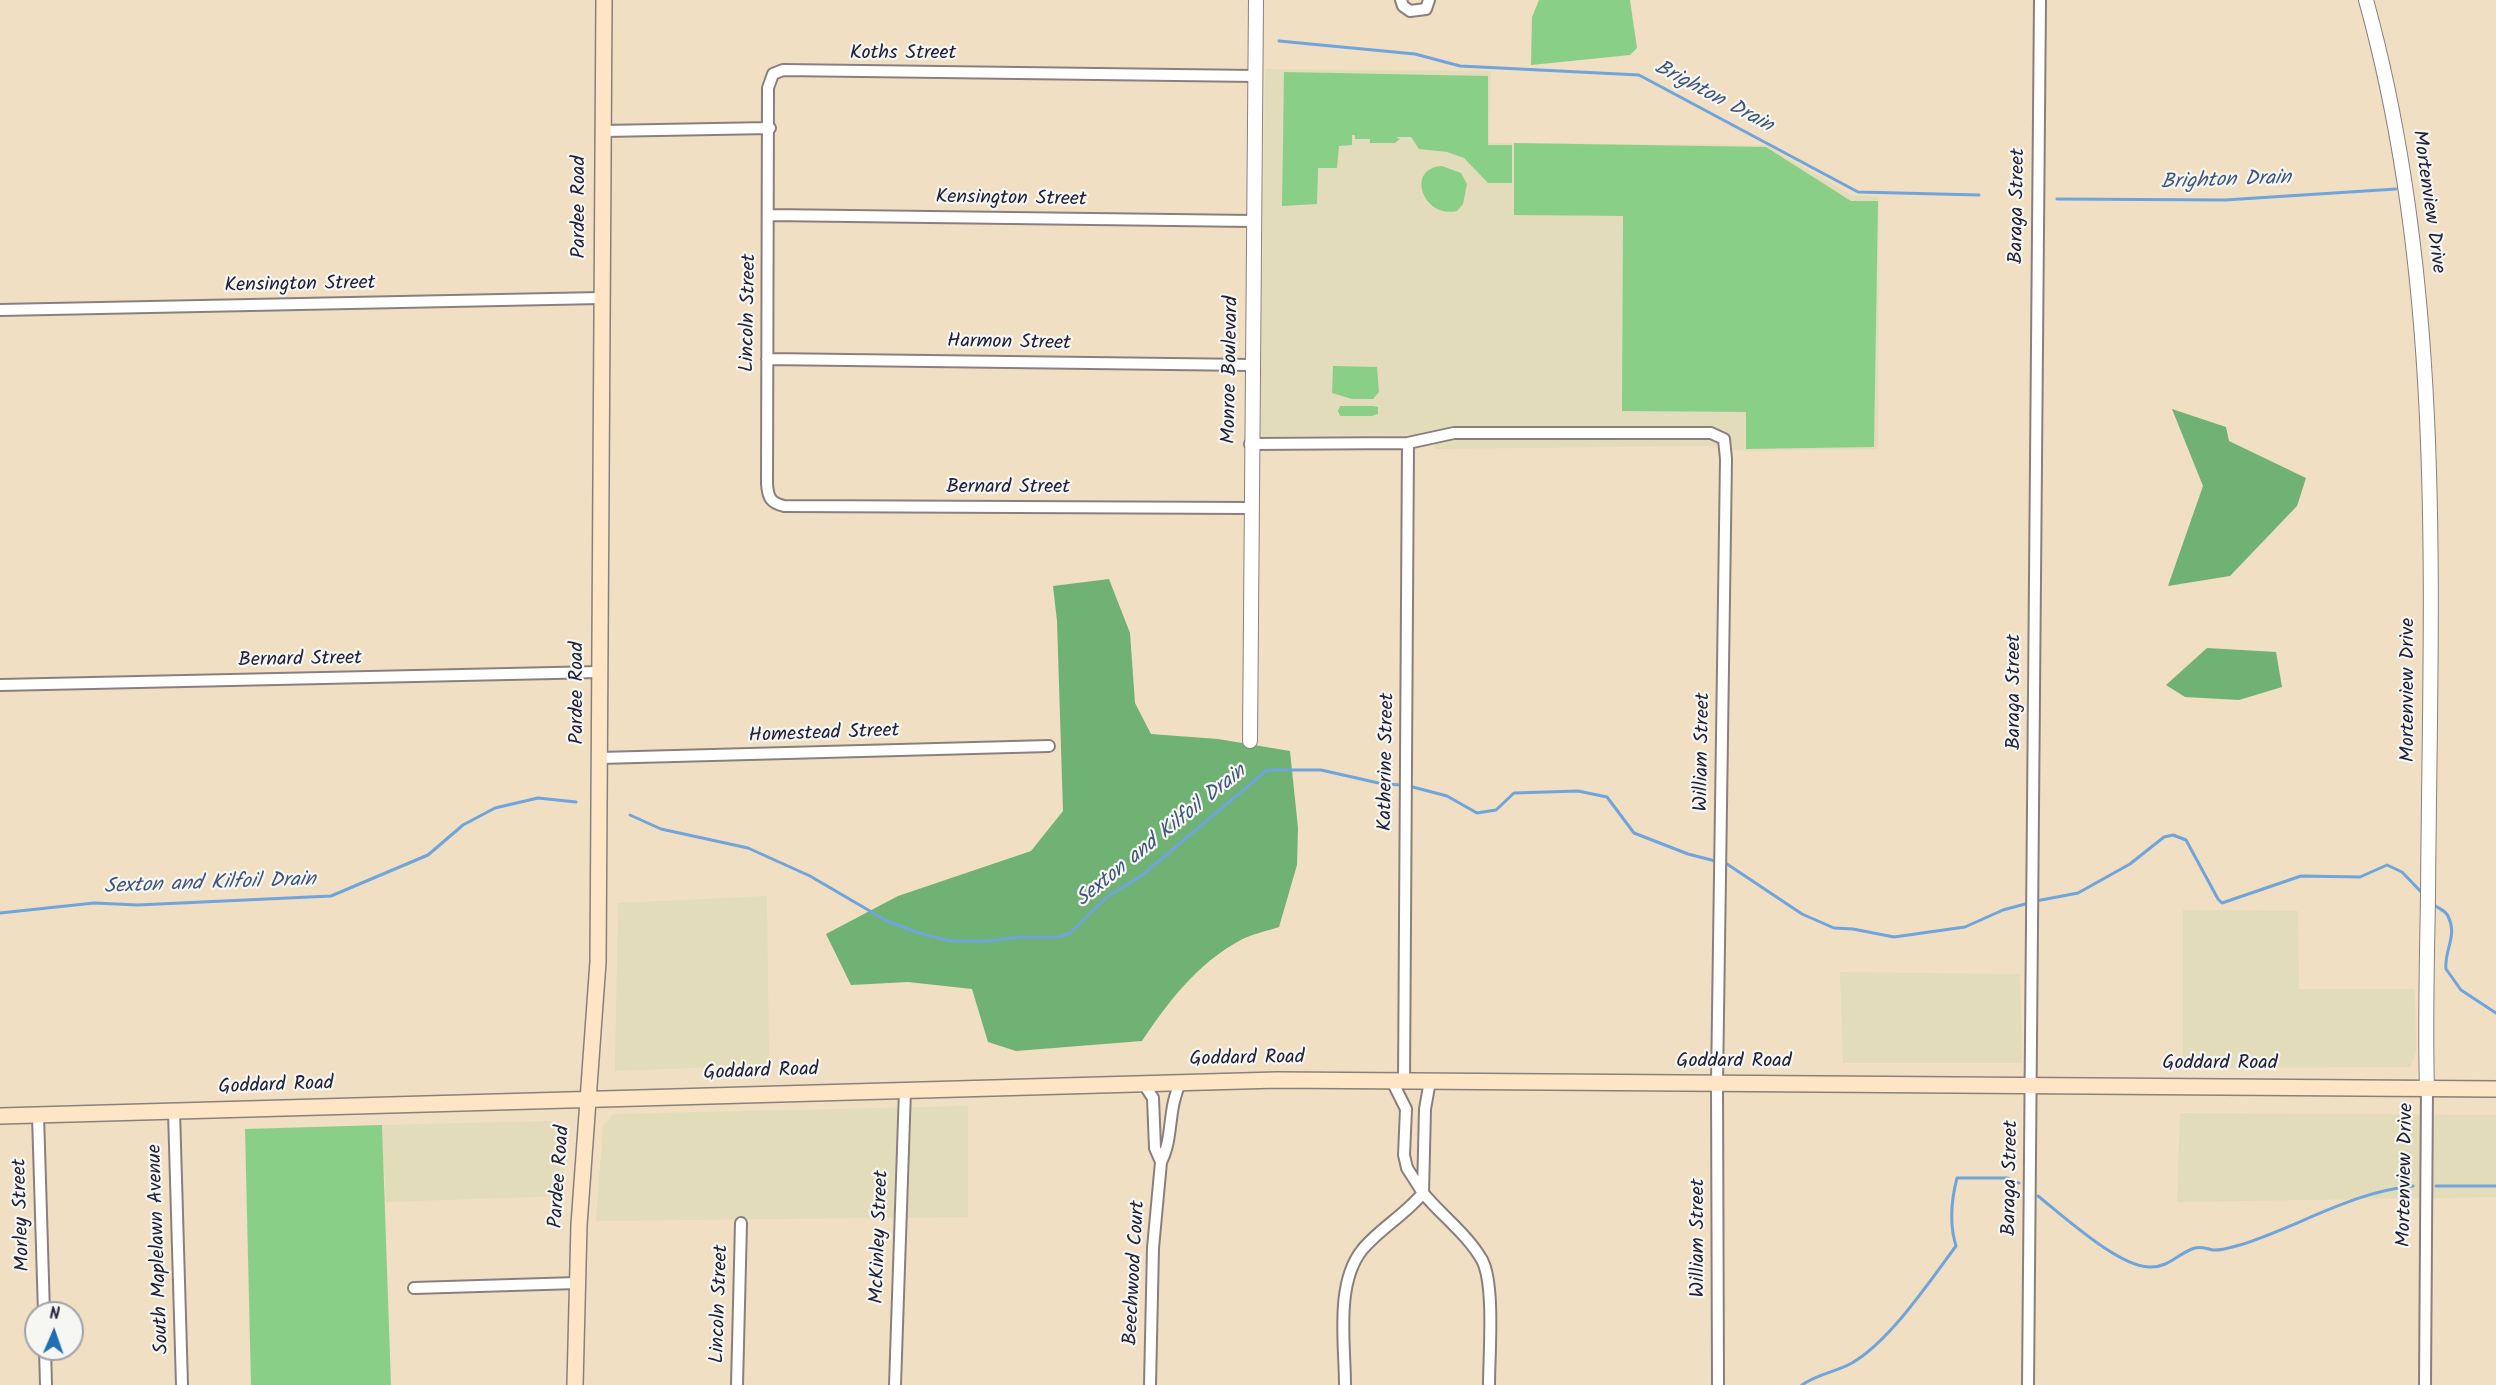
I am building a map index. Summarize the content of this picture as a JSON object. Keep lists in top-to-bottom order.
{
  "streets": {
    "main road": ["Pardee Road", "Goddard Road"],
    "street": [
      "Koths Street",
      "Kensington Street",
      "Mortenview Drive",
      "Baraga Street",
      "Lincoln Street",
      "Harmon Street",
      "Monroe Boulevard",
      "Bernard Street",
      "Homestead Street",
      "William Street",
      "Katherine Street",
      "Morley Street",
      "McKinley Street",
      "South Maplelawn Avenue",
      "Beechwood Court"
    ]
  },
  "crossings": [
    ["Koths Street", "Lincoln Street"],
    ["Koths Street", "Monroe Boulevard"],
    ["Kensington Street", "Pardee Road"],
    ["Kensington Street", "Lincoln Street"],
    ["Kensington Street", "Monroe Boulevard"],
    ["Mortenview Drive", "Goddard Road"],
    ["Baraga Street", "Goddard Road"],
    ["Pardee Road", "Bernard Street"],
    ["Pardee Road", "Homestead Street"],
    ["Pardee Road", "Goddard Road"],
    ["Lincoln Street", "Harmon Street"],
    ["Lincoln Street", "Bernard Street"],
    ["Harmon Street", "Monroe Boulevard"],
    ["Monroe Boulevard", "Bernard Street"],
    ["William Street", "Katherine Street"],
    ["William Street", "Goddard Road"],
    ["Katherine Street", "Goddard Road"],
    ["Goddard Road", "Morley Street"],
    ["Goddard Road", "McKinley Street"],
    ["Goddard Road", "South Maplelawn Avenue"],
    ["Goddard Road", "Beechwood Court"]
  ],
  "water": ["Brighton Drain", "Sexton and Kilfoil Drain"],
  "north": "top"
}
